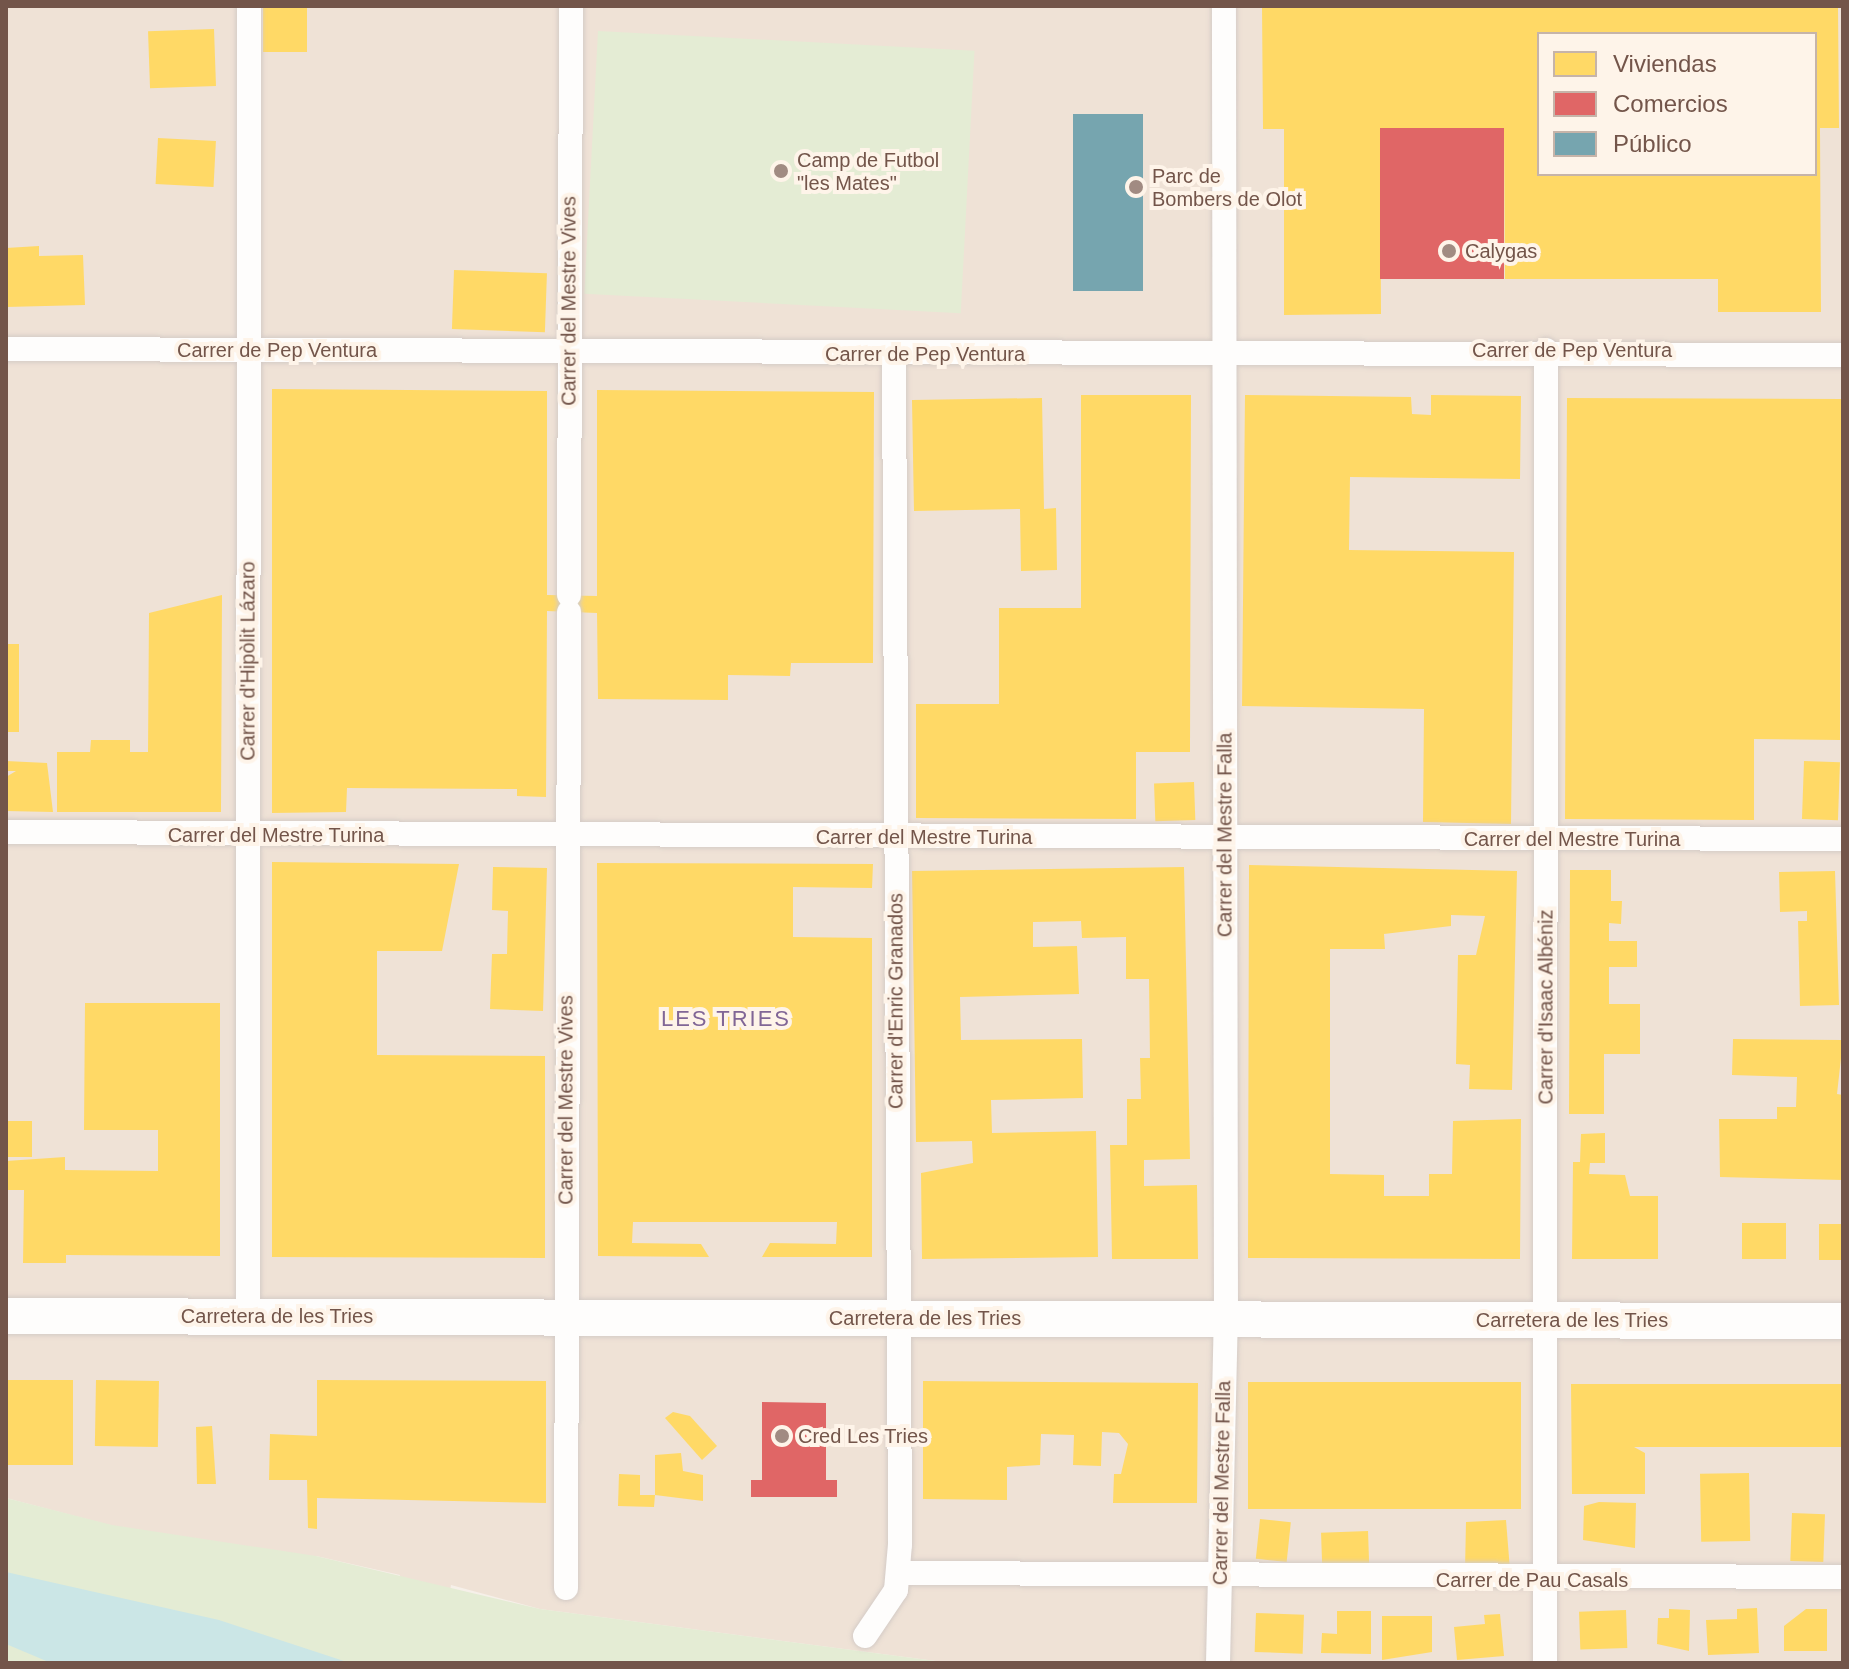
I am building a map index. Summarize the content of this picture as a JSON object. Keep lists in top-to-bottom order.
{
  "streets": {
    "street": [
      "Carrer del Mestre Vives",
      "Carrer de Pep Ventura",
      "Carrer d'Hipòlit Lázaro",
      "Carrer del Mestre Turina",
      "Carrer del Mestre Falla",
      "Carrer d'Enric Granados",
      "Carrer d'Isaac Albéniz",
      "Carretera de les Tries",
      "Carrer de Pau Casals"
    ]
  },
  "crossings": [
    ["Carrer del Mestre Vives", "Carrer de Pep Ventura"],
    ["Carrer del Mestre Vives", "Carrer del Mestre Turina"],
    ["Carrer del Mestre Vives", "Carretera de les Tries"],
    ["Carrer de Pep Ventura", "Carrer d'Hipòlit Lázaro"],
    ["Carrer de Pep Ventura", "Carrer del Mestre Falla"],
    ["Carrer de Pep Ventura", "Carrer d'Enric Granados"],
    ["Carrer de Pep Ventura", "Carrer d'Isaac Albéniz"],
    ["Carrer d'Hipòlit Lázaro", "Carrer del Mestre Turina"],
    ["Carrer d'Hipòlit Lázaro", "Carretera de les Tries"],
    ["Carrer del Mestre Turina", "Carrer del Mestre Falla"],
    ["Carrer del Mestre Turina", "Carrer d'Enric Granados"],
    ["Carrer del Mestre Turina", "Carrer d'Isaac Albéniz"],
    ["Carrer del Mestre Falla", "Carretera de les Tries"],
    ["Carrer del Mestre Falla", "Carrer de Pau Casals"],
    ["Carrer d'Enric Granados", "Carretera de les Tries"],
    ["Carrer d'Enric Granados", "Carrer de Pau Casals"],
    ["Carrer d'Isaac Albéniz", "Carretera de les Tries"],
    ["Carrer d'Isaac Albéniz", "Carrer de Pau Casals"]
  ],
  "districts": ["LES TRIES"],
  "places": [
    "Camp de Futbol \"les Mates\"",
    "Parc de Bombers de Olot",
    "Calygas",
    "Cred Les Tries"
  ],
  "legend": ["Viviendas", "Comercios", "Público"]
}
